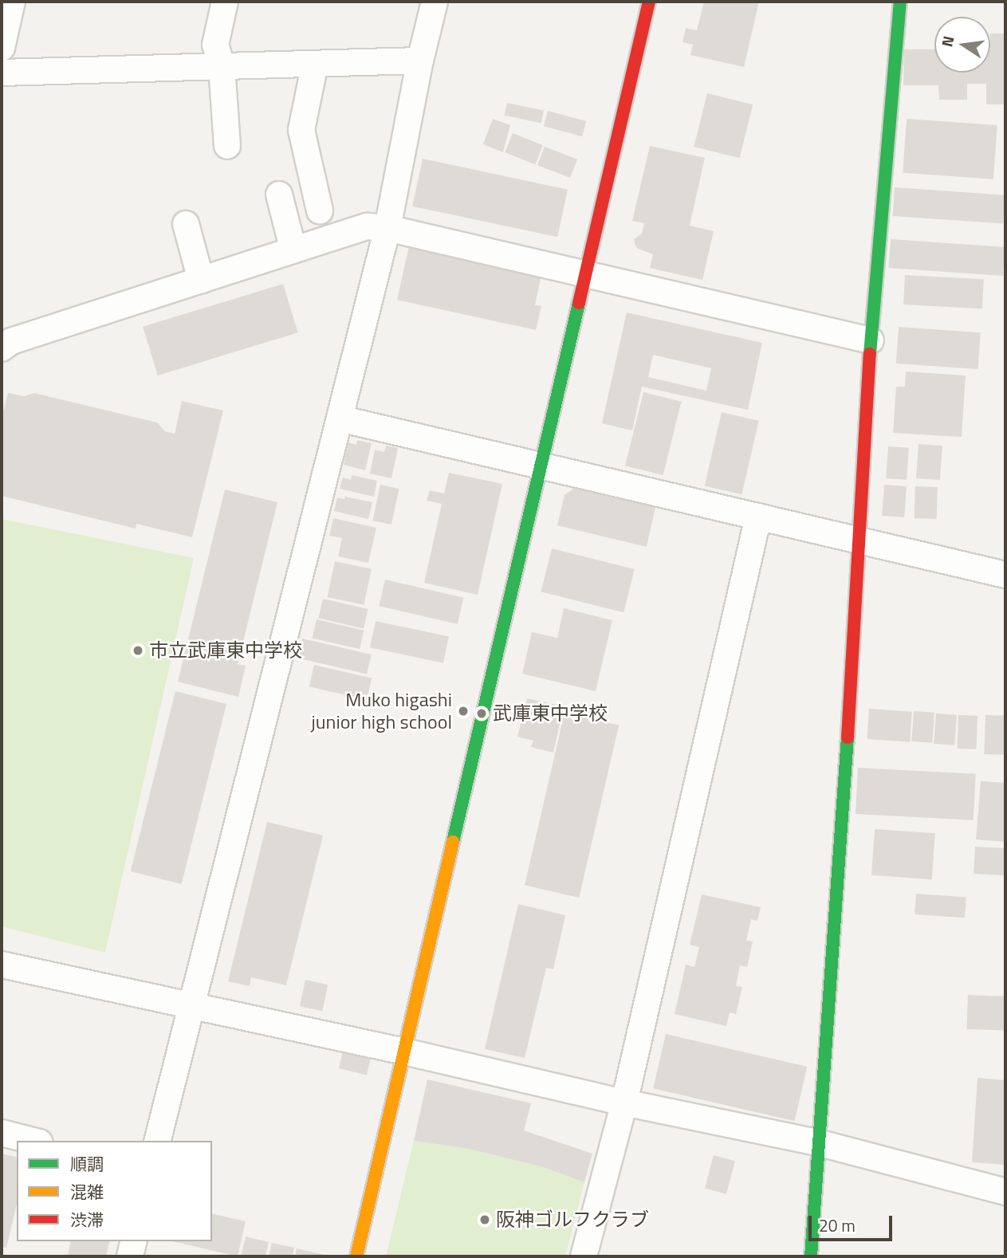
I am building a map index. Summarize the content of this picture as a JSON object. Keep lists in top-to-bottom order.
{
  "places": [
    "市立武庫東中学校",
    "Muko higashi junior high school",
    "武庫東中学校",
    "阪神ゴルフクラブ"
  ],
  "legend": ["順調", "混雑", "渋滞"],
  "scale_bar": "20 m",
  "north": "left"
}
